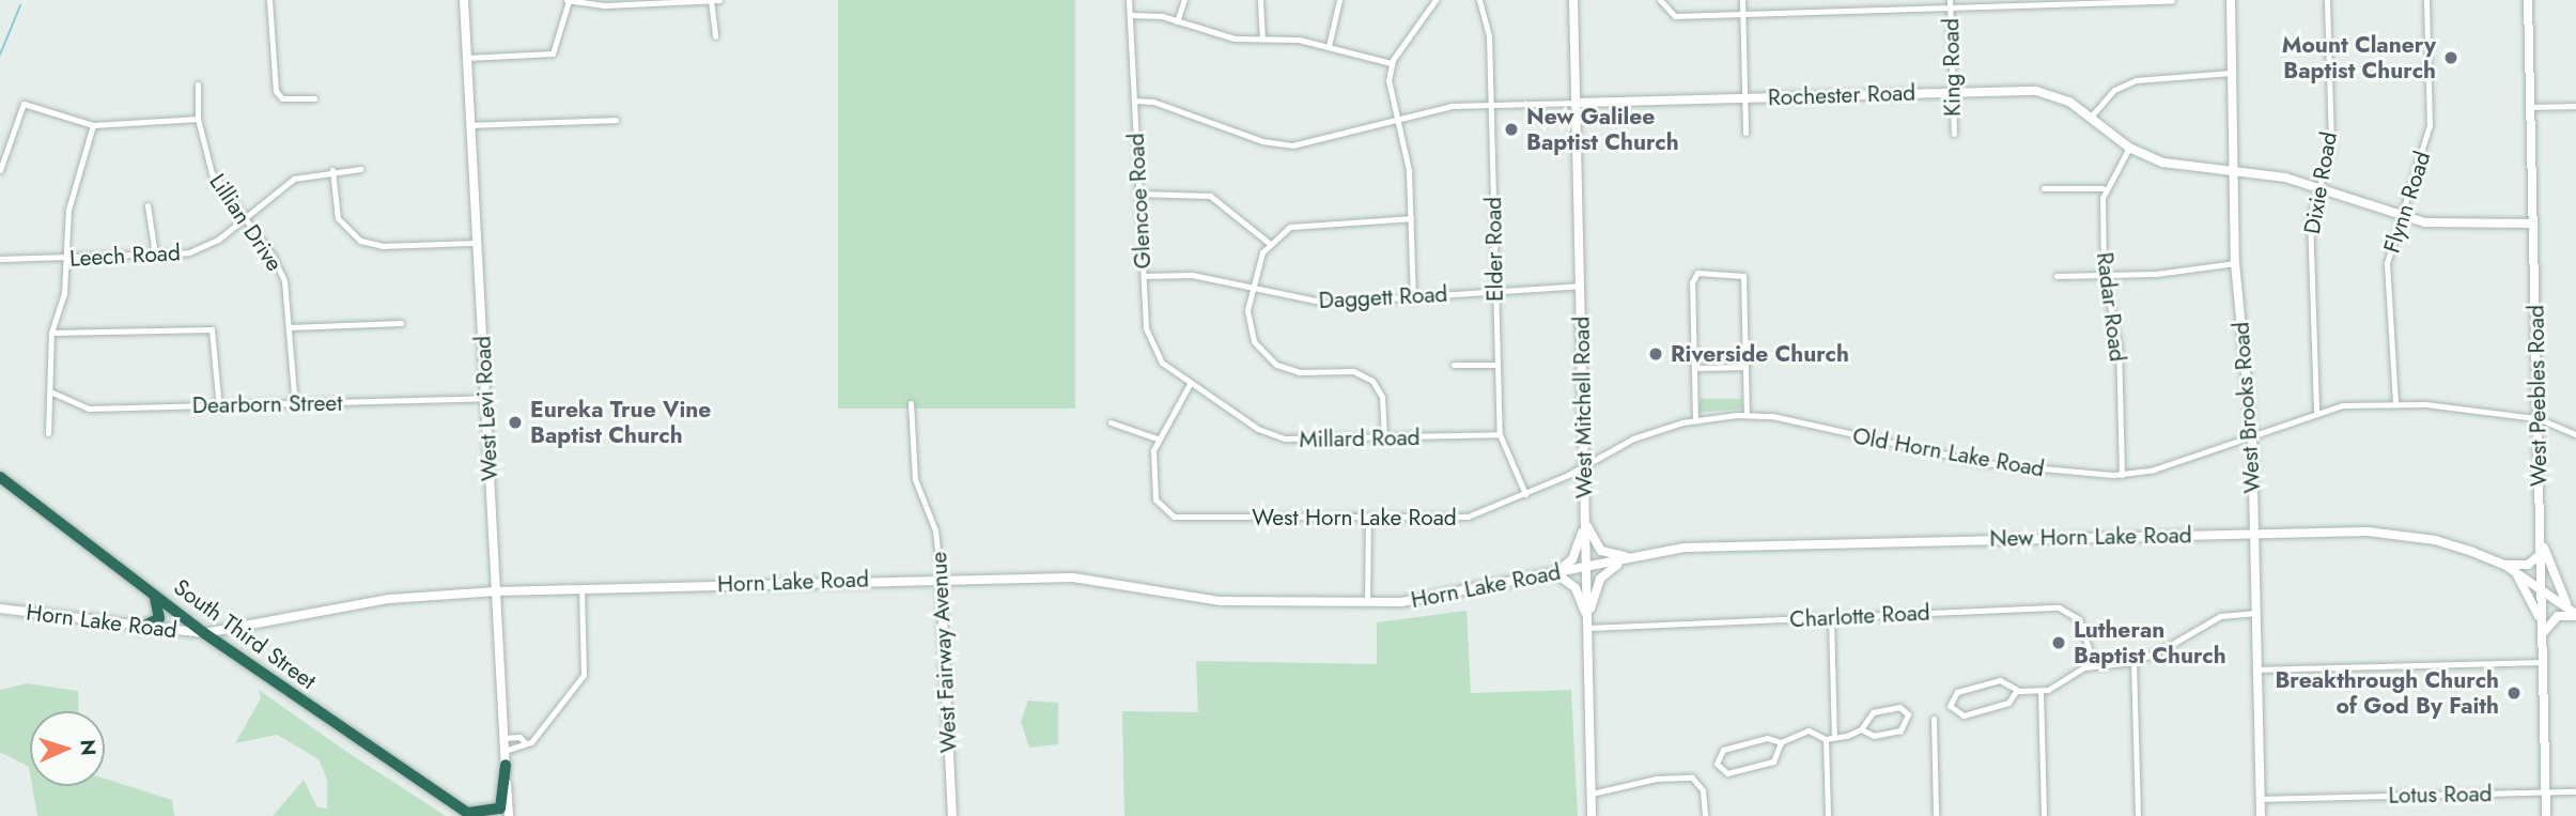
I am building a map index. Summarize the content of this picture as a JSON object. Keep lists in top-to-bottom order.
{
  "streets": {
    "highway": ["South Third Street"],
    "main road": [
      "Rochester Road",
      "West Peebles Road",
      "West Mitchell Road",
      "West Brooks Road",
      "West Levi Road",
      "New Horn Lake Road",
      "Horn Lake Road",
      "West Fairway Avenue"
    ],
    "street": [
      "King Road",
      "Dixie Road",
      "Glencoe Road",
      "Flynn Road",
      "Lillian Drive",
      "Elder Road",
      "Leech Road",
      "Daggett Road",
      "Radar Road",
      "Dearborn Street",
      "Millard Road",
      "Old Horn Lake Road",
      "West Horn Lake Road",
      "Charlotte Road",
      "Lotus Road"
    ]
  },
  "crossings": [
    ["King Road", "Rochester Road"],
    ["Rochester Road", "Dixie Road"],
    ["Rochester Road", "Glencoe Road"],
    ["Rochester Road", "Flynn Road"],
    ["Rochester Road", "Elder Road"],
    ["Rochester Road", "West Peebles Road"],
    ["Rochester Road", "West Mitchell Road"],
    ["Rochester Road", "West Brooks Road"],
    ["Dixie Road", "Old Horn Lake Road"],
    ["Glencoe Road", "Daggett Road"],
    ["Glencoe Road", "Millard Road"],
    ["Flynn Road", "Old Horn Lake Road"],
    ["Lillian Drive", "Leech Road"],
    ["Lillian Drive", "Dearborn Street"],
    ["Elder Road", "Daggett Road"],
    ["Elder Road", "Millard Road"],
    ["Elder Road", "West Horn Lake Road"],
    ["Daggett Road", "West Mitchell Road"],
    ["Radar Road", "Old Horn Lake Road"],
    ["West Peebles Road", "Old Horn Lake Road"],
    ["West Peebles Road", "New Horn Lake Road"],
    ["West Peebles Road", "Lotus Road"],
    ["Dearborn Street", "West Levi Road"],
    ["West Mitchell Road", "Old Horn Lake Road"],
    ["West Mitchell Road", "West Horn Lake Road"],
    ["West Mitchell Road", "New Horn Lake Road"],
    ["West Mitchell Road", "Horn Lake Road"],
    ["West Mitchell Road", "Charlotte Road"],
    ["West Brooks Road", "Old Horn Lake Road"],
    ["West Brooks Road", "New Horn Lake Road"],
    ["West Brooks Road", "Lotus Road"],
    ["West Levi Road", "Horn Lake Road"],
    ["Old Horn Lake Road", "West Horn Lake Road"],
    ["New Horn Lake Road", "Horn Lake Road"],
    ["Horn Lake Road", "South Third Street"],
    ["Horn Lake Road", "West Fairway Avenue"]
  ],
  "places": [
    "Mount Clanery Baptist Church",
    "New Galilee Baptist Church",
    "Riverside Church",
    "Eureka True Vine Baptist Church",
    "Lutheran Baptist Church",
    "Breakthrough Church of God By Faith"
  ],
  "north": "right"
}
